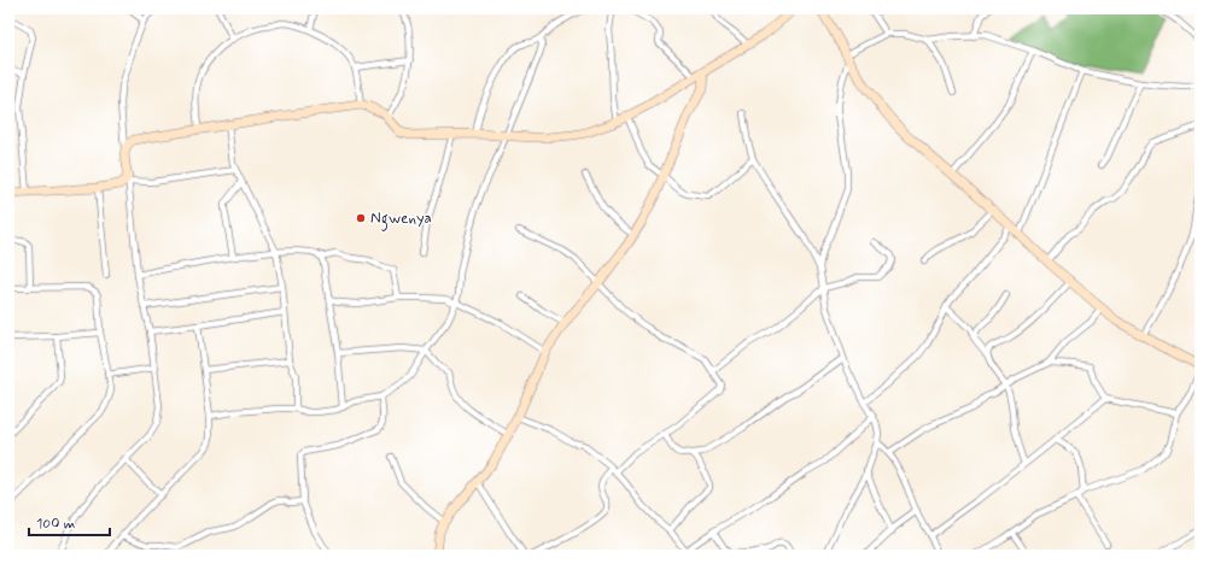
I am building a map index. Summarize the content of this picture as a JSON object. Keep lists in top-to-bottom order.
{
  "places": ["Ngwenya"],
  "scale_bar": "100 m"
}
